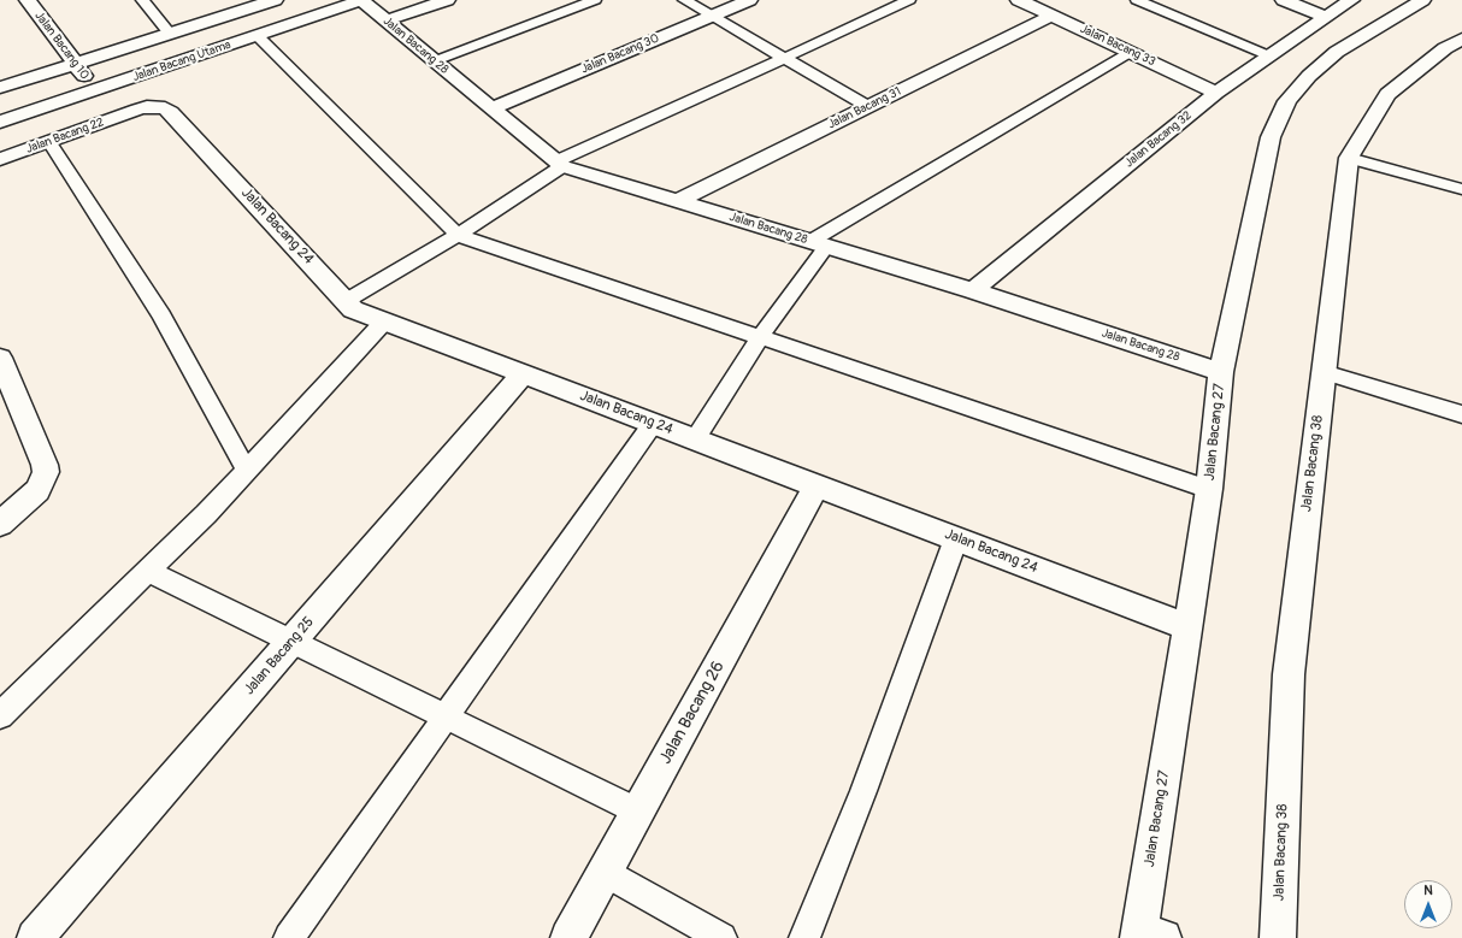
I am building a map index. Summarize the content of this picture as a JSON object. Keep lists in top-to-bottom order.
{
  "streets": {
    "street": [
      "Jalan Bacang 10",
      "Jalan Bacang 28",
      "Jalan Bacang 33",
      "Jalan Bacang 30",
      "Jalan Bacang Utama",
      "Jalan Bacang 31",
      "Jalan Bacang 22",
      "Jalan Bacang 32",
      "Jalan Bacang 24",
      "Jalan Bacang 27",
      "Jalan Bacang 38",
      "Jalan Bacang 25",
      "Jalan Bacang 26"
    ]
  },
  "crossings": [
    ["Jalan Bacang 10", "Jalan Bacang Utama"],
    ["Jalan Bacang 28", "Jalan Bacang 30"],
    ["Jalan Bacang 28", "Jalan Bacang Utama"],
    ["Jalan Bacang 28", "Jalan Bacang 31"],
    ["Jalan Bacang 28", "Jalan Bacang 32"],
    ["Jalan Bacang 28", "Jalan Bacang 27"],
    ["Jalan Bacang 33", "Jalan Bacang 31"],
    ["Jalan Bacang 33", "Jalan Bacang 32"],
    ["Jalan Bacang 22", "Jalan Bacang 24"],
    ["Jalan Bacang 24", "Jalan Bacang 27"],
    ["Jalan Bacang 24", "Jalan Bacang 25"],
    ["Jalan Bacang 24", "Jalan Bacang 26"]
  ],
  "north": "top"
}
